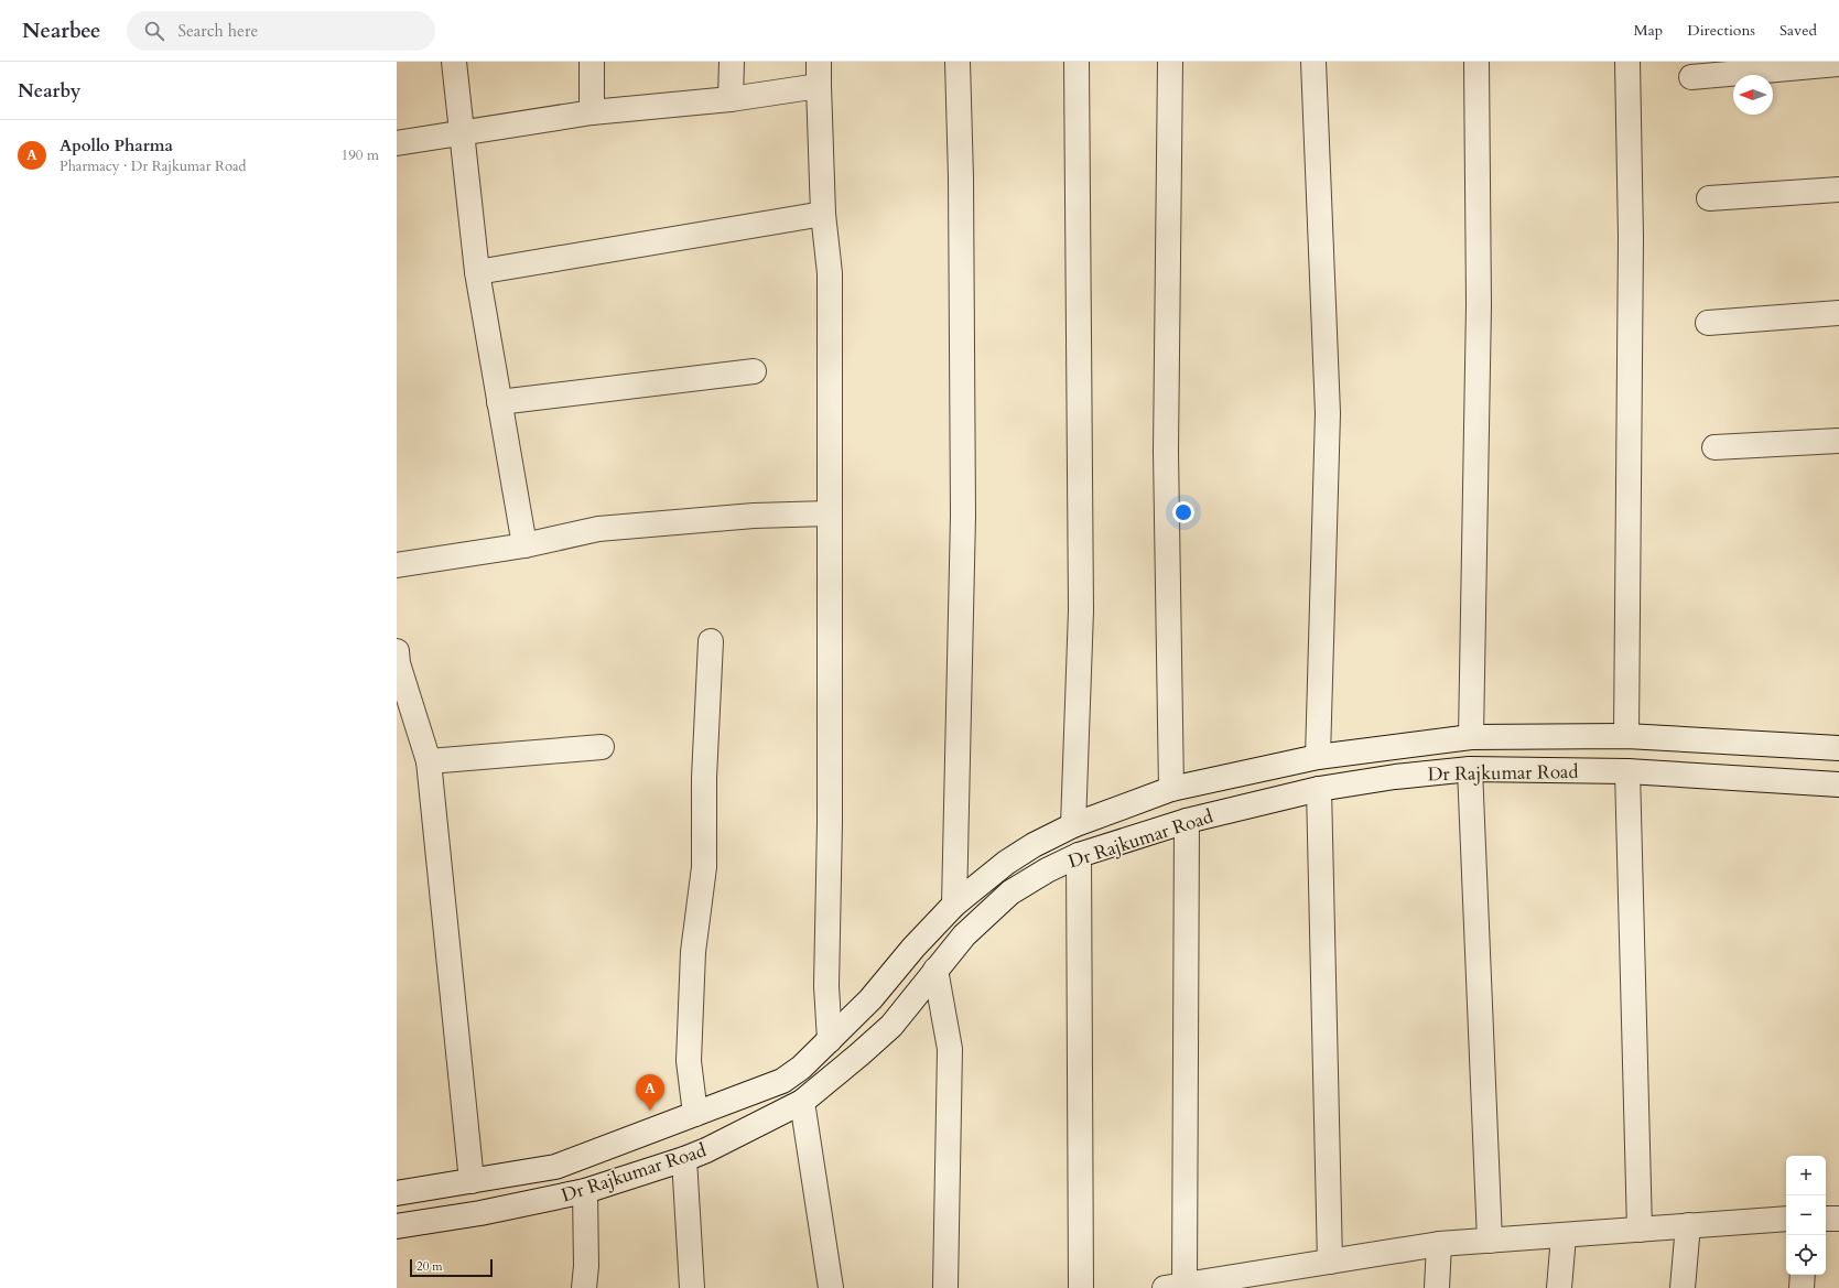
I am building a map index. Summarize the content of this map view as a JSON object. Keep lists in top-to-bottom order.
{
  "streets": {
    "street": ["Dr Rajkumar Road"]
  },
  "scale_bar": "20 m",
  "north": "left",
  "page": {
    "header": "Nearbee",
    "search": "Search here",
    "nav": ["Map", "Directions", "Saved"],
    "heading": "Nearby",
    "list": [
      {
        "mark": "A",
        "name": "Apollo Pharma",
        "note": "Pharmacy · Dr Rajkumar Road",
        "value": "190 m"
      }
    ],
    "pins": "A",
    "map_buttons": ["+", "−"],
    "scale": "20 m"
  }
}
